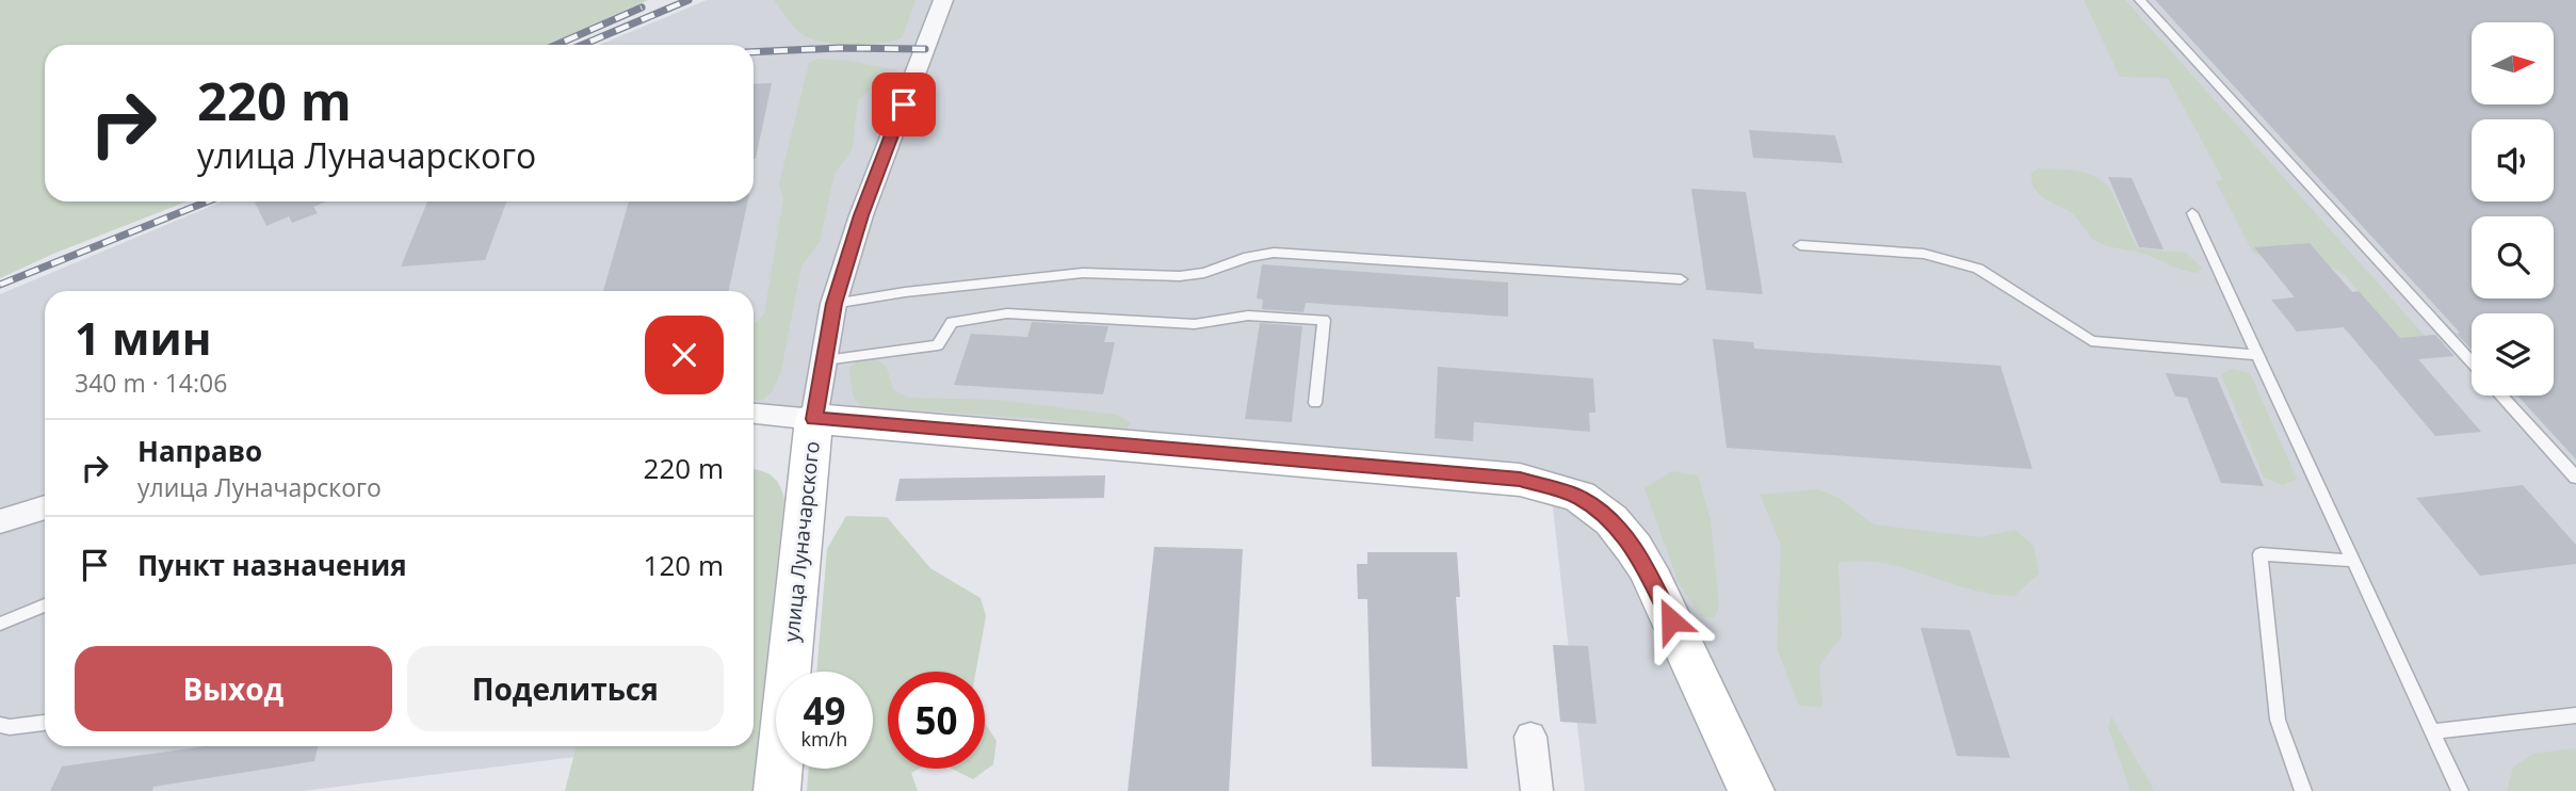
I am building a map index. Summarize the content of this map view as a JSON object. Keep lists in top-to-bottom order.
{
  "streets": {
    "main road": ["улица Луначарского"]
  },
  "north": "right",
  "page": {
    "turn": ["220 m", "улица Луначарского"],
    "heading": ["1 мин", "340 m · 14:06"],
    "list": [
      {
        "name": "Направо",
        "note": "улица Луначарского",
        "value": "220 m"
      },
      {
        "name": "Пункт назначения",
        "value": "120 m"
      }
    ],
    "buttons": ["Выход", "Поделиться"],
    "speed": "49 km/h",
    "limit": "50"
  }
}
